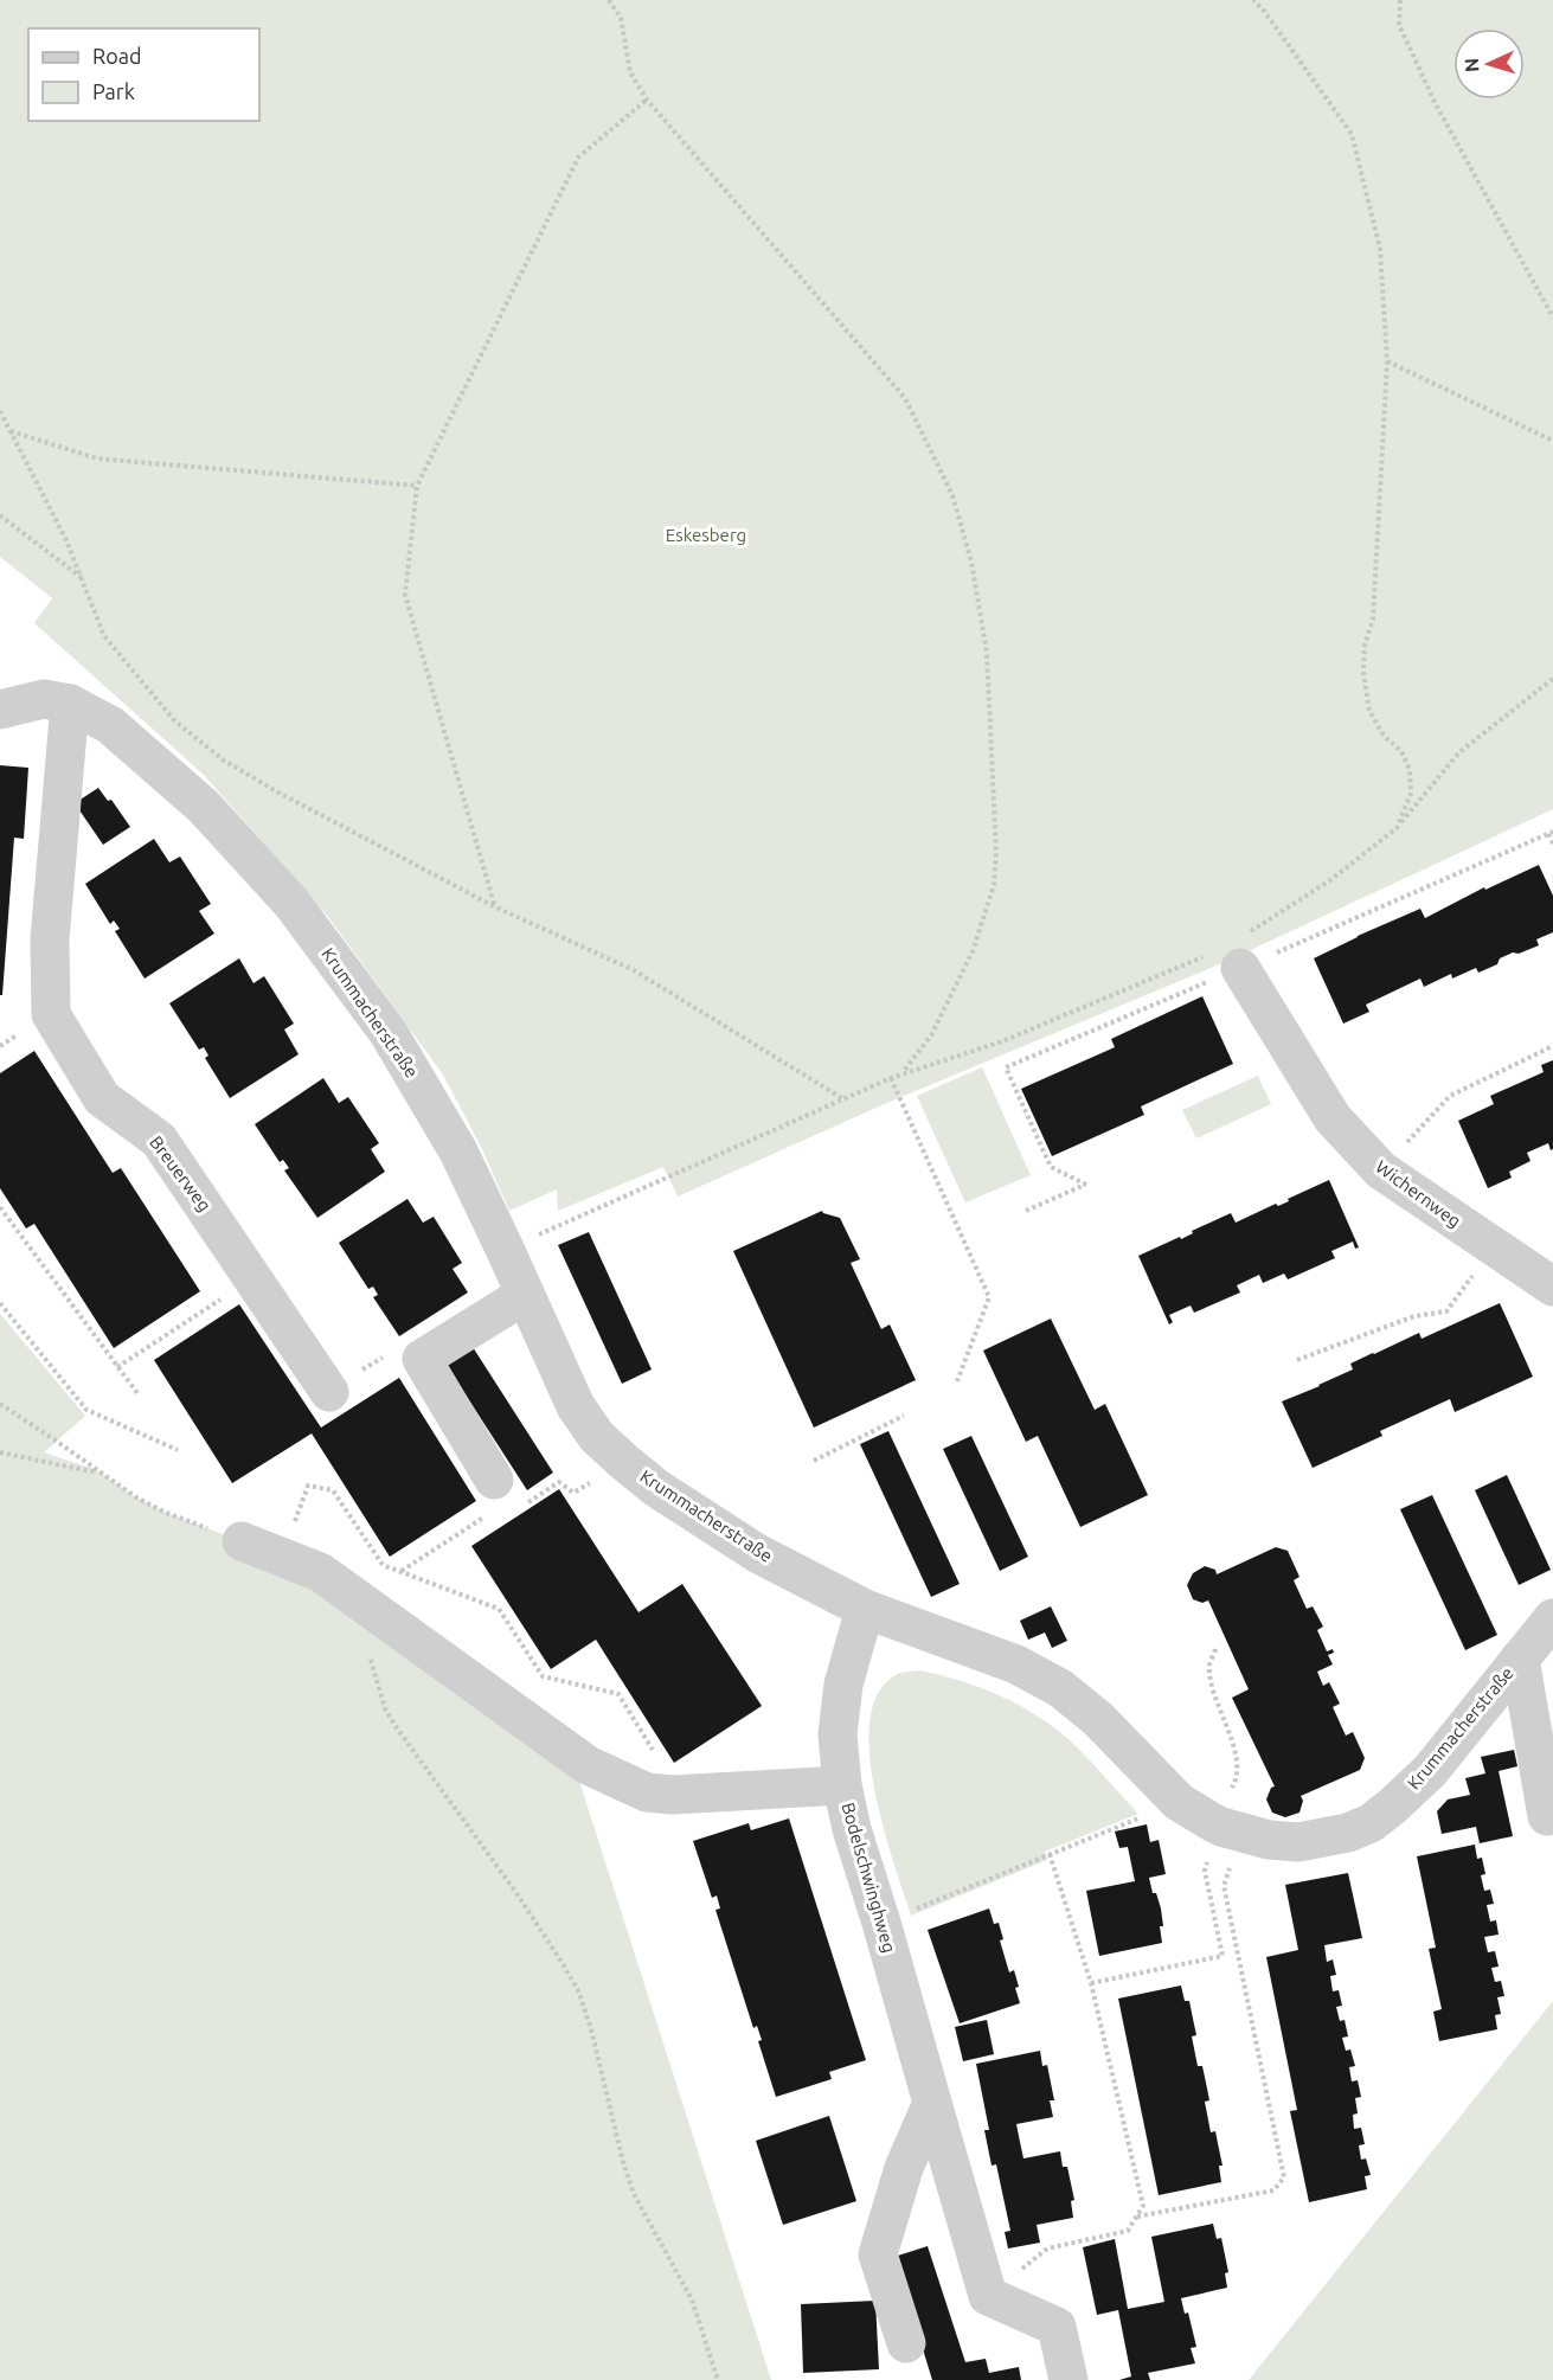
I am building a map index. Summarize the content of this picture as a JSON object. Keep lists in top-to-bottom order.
{
  "streets": {
    "street": [
      "Krummacherstraße",
      "Breuerweg",
      "Wichernweg",
      "Bodelschwinghweg"
    ]
  },
  "crossings": [
    ["Krummacherstraße", "Breuerweg"],
    ["Krummacherstraße", "Bodelschwinghweg"]
  ],
  "parks": ["Eskesberg"],
  "legend": ["Road", "Park"],
  "north": "left"
}
